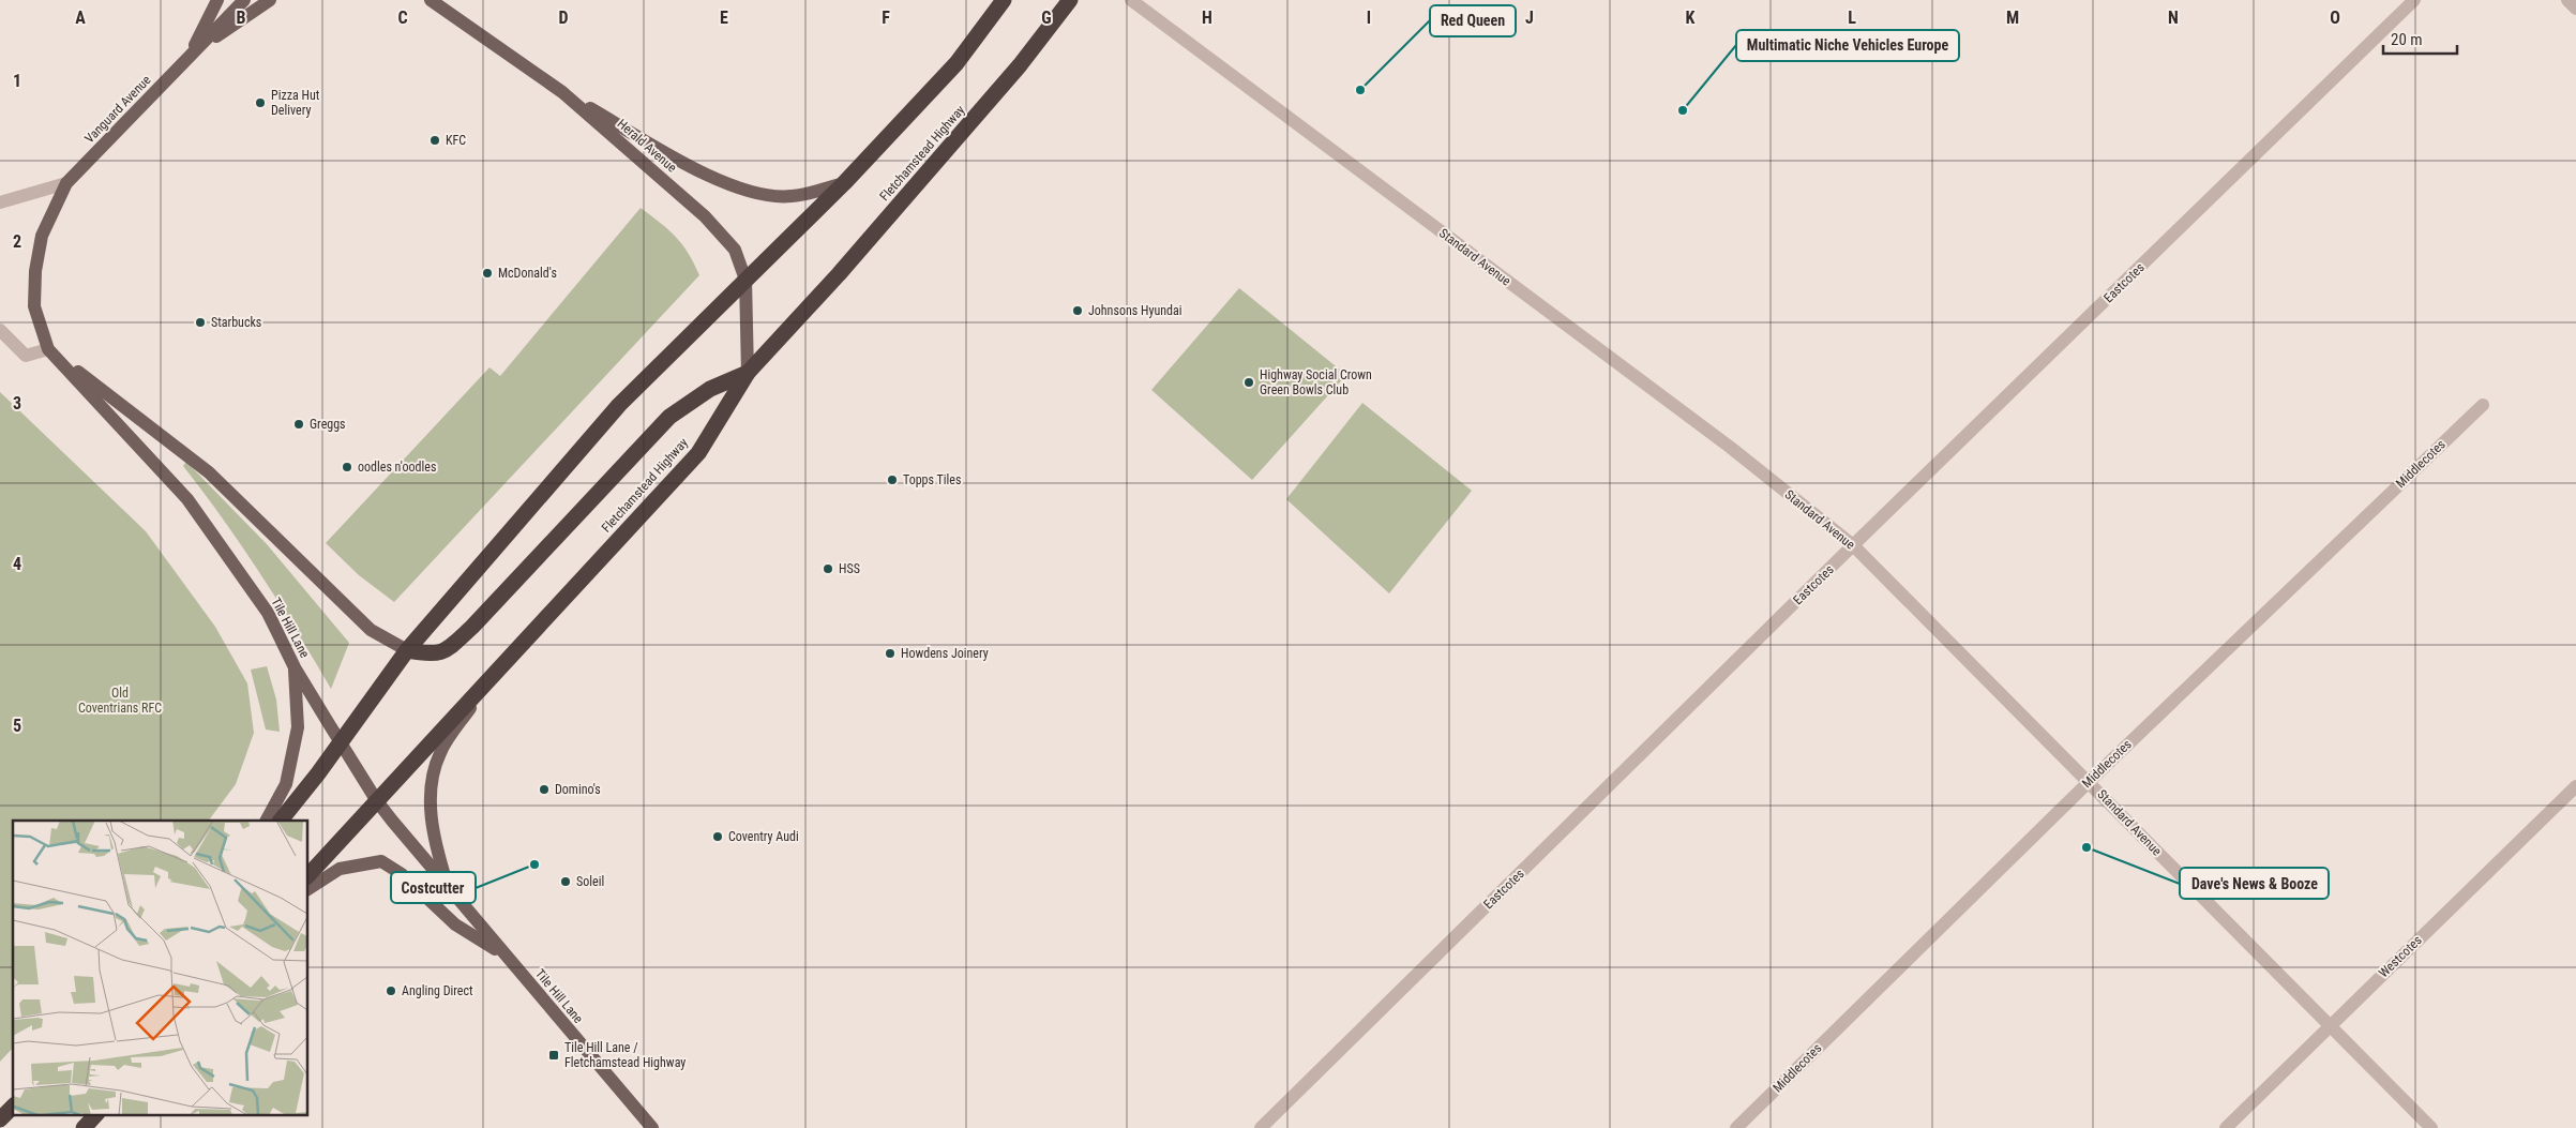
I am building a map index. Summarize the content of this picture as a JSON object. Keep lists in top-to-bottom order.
{
  "streets": {
    "highway": ["Fletchamstead Highway"],
    "main road": ["Vanguard Avenue", "Herald Avenue", "Tile Hill Lane"],
    "street": [
      "Standard Avenue",
      "Eastcotes",
      "Middlecotes",
      "Westcotes"
    ]
  },
  "crossings": [
    ["Vanguard Avenue", "Tile Hill Lane"],
    ["Herald Avenue", "Fletchamstead Highway"],
    ["Fletchamstead Highway", "Tile Hill Lane"],
    ["Standard Avenue", "Eastcotes"],
    ["Standard Avenue", "Middlecotes"],
    ["Standard Avenue", "Westcotes"]
  ],
  "parks": ["Old Coventrians RFC"],
  "places": {
    "other": [
      "Red Queen",
      "Pizza Hut Delivery",
      "Multimatic Niche Vehicles Europe",
      "KFC",
      "McDonald's",
      "Johnsons Hyundai",
      "Starbucks",
      "Highway Social Crown Green Bowls Club",
      "Greggs",
      "oodles n'oodles",
      "Topps Tiles",
      "HSS",
      "Howdens Joinery",
      "Domino's",
      "Coventry Audi",
      "Dave's News & Booze",
      "Costcutter",
      "Soleil",
      "Angling Direct"
    ],
    "transit": ["Tile Hill Lane / Fletchamstead Highway"]
  },
  "scale_bar": "20 m",
  "grid": {
    "columns": [
      "A",
      "B",
      "C",
      "D",
      "E",
      "F",
      "G",
      "H",
      "I",
      "J",
      "K",
      "L",
      "M",
      "N",
      "O"
    ],
    "rows": [
      "1",
      "2",
      "3",
      "4",
      "5"
    ]
  }
}
